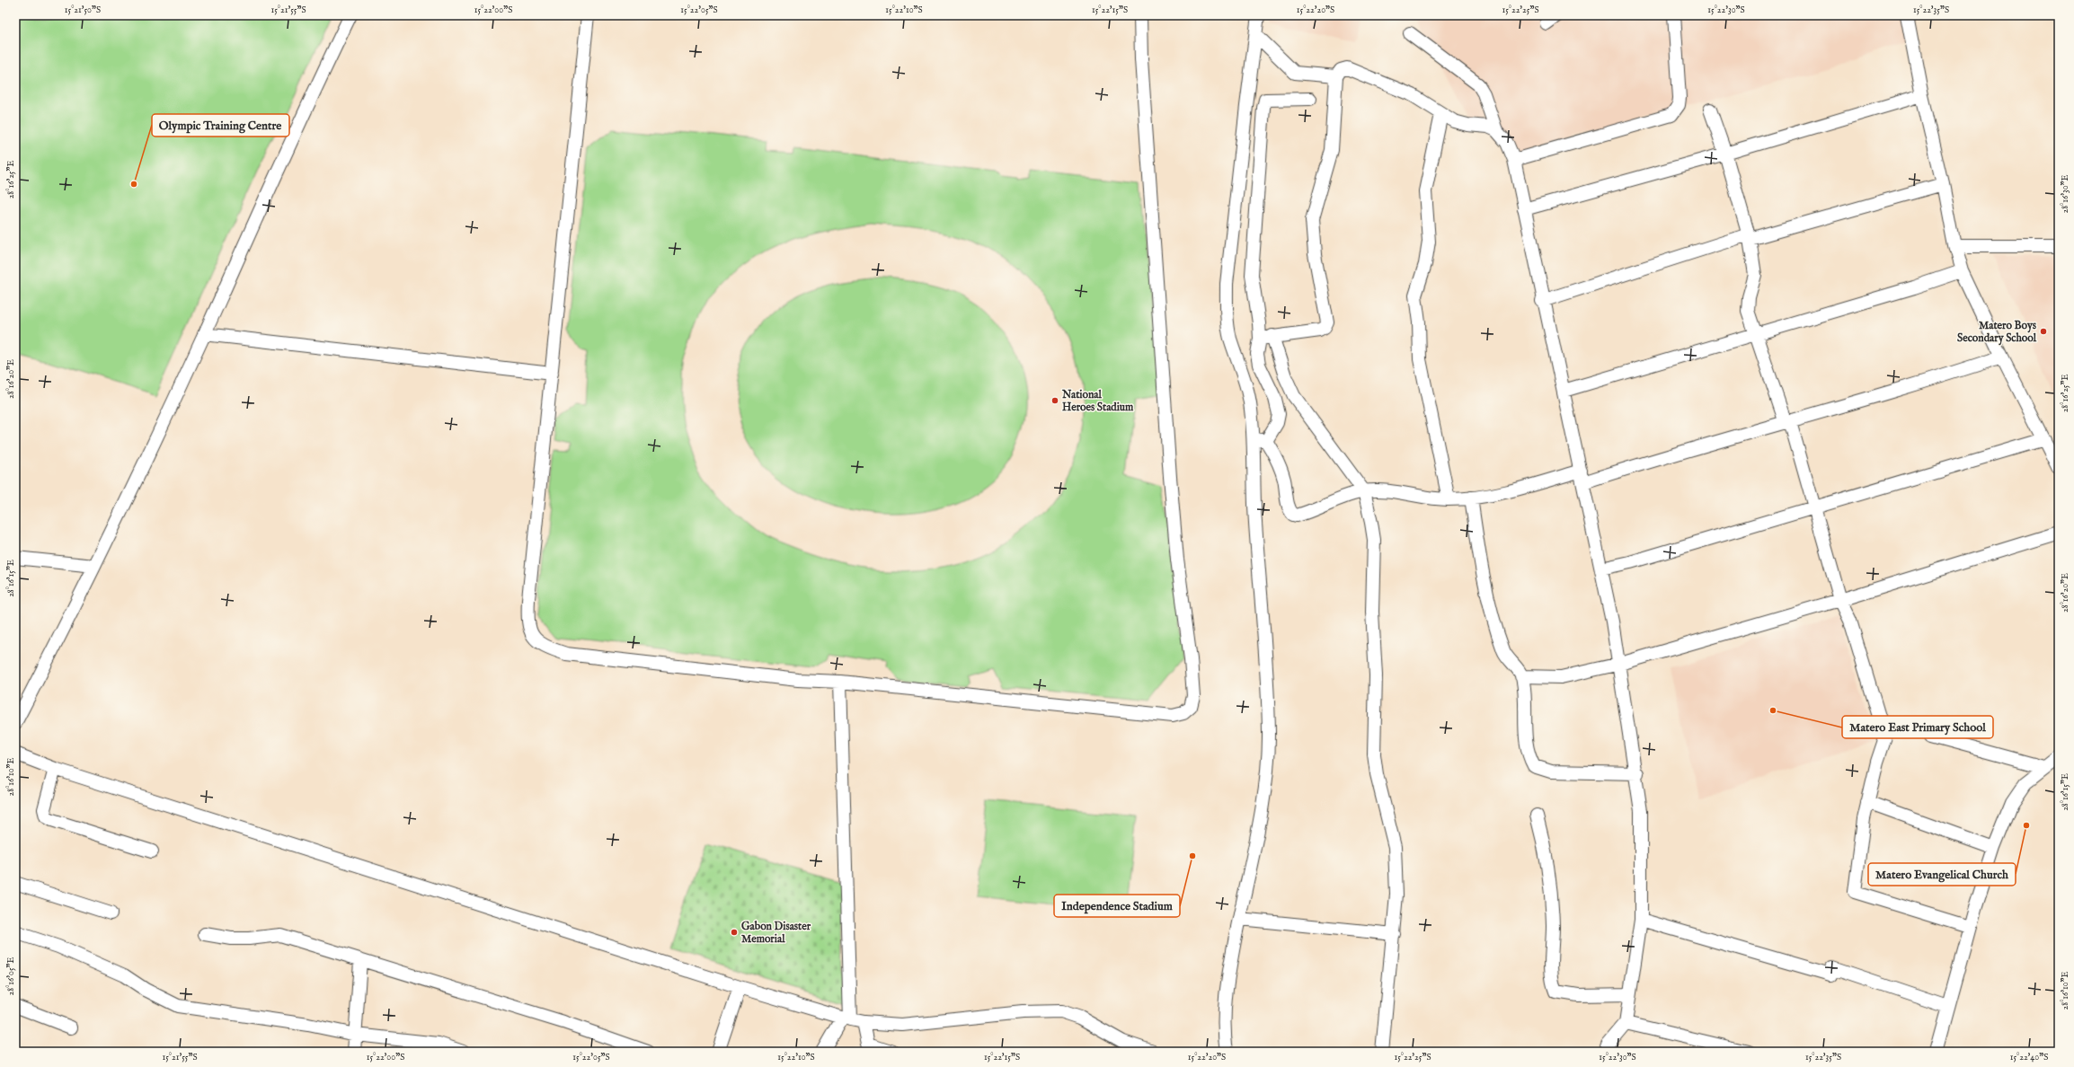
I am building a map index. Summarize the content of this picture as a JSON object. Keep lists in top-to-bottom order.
{
  "places": [
    "Olympic Training Centre",
    "Matero Boys Secondary School",
    "National Heroes Stadium",
    "Matero East Primary School",
    "Matero Evangelical Church",
    "Independence Stadium",
    "Gabon Disaster Memorial"
  ],
  "coordinates": [
    "15°21'50\"S",
    "15°21'55\"S",
    "15°22'00\"S",
    "15°22'05\"S",
    "15°22'10\"S",
    "15°22'15\"S",
    "15°22'20\"S",
    "15°22'25\"S",
    "15°22'30\"S",
    "15°22'35\"S",
    "28°16'25\"E",
    "28°16'30\"E",
    "28°16'20\"E",
    "28°16'15\"E",
    "28°16'10\"E",
    "28°16'05\"E",
    "15°22'40\"S"
  ]
}
